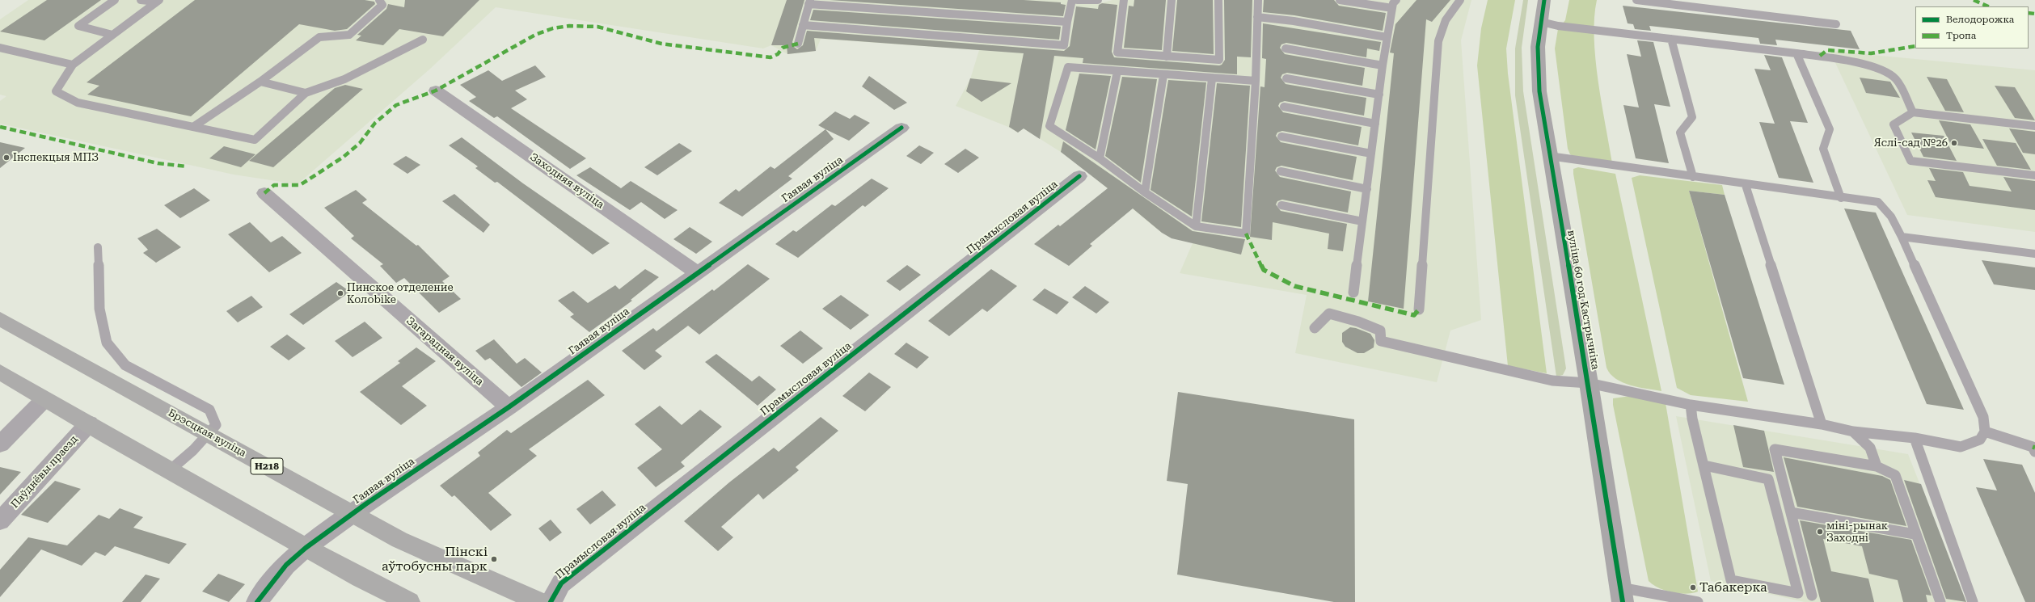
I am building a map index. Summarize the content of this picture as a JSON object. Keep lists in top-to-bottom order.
{
  "streets": {
    "main road": ["Брэсцкая вуліца", "Н218"],
    "street": [
      "Гаявая вуліца",
      "Заходняя вуліца",
      "Прамысловая вуліца",
      "вуліца 60 год Кастрычніка",
      "Загарадная вуліца",
      "Паўднёвы праезд"
    ]
  },
  "crossings": [
    ["Гаявая вуліца", "Заходняя вуліца"],
    ["Гаявая вуліца", "Загарадная вуліца"],
    ["Гаявая вуліца", "Брэсцкая вуліца"]
  ],
  "places": [
    "Яслі-сад №26",
    "Інспекцыя МПЗ",
    "Пинское отделение Колоbike",
    "міні-рынак Заходні",
    "Пінскі аўтобусны парк",
    "Табакерка"
  ],
  "legend": ["Велодорожка", "Тропа"]
}
